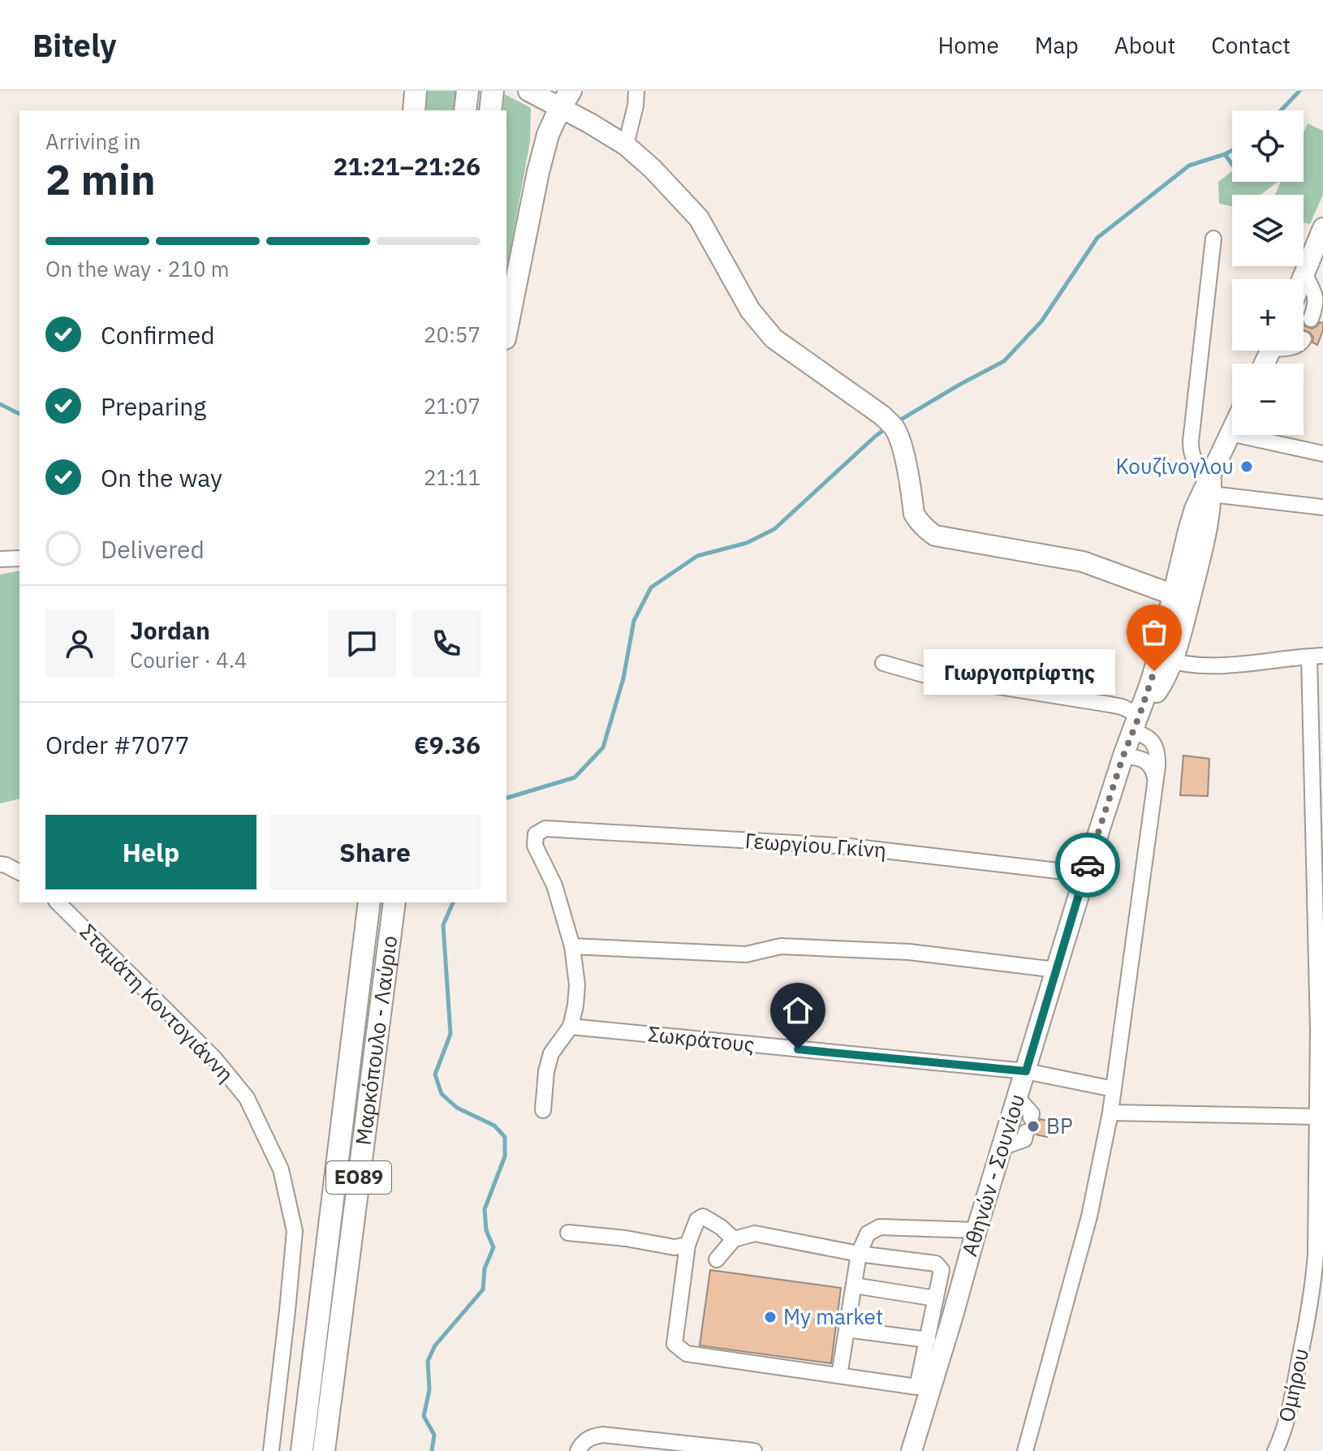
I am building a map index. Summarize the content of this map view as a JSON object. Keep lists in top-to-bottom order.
{
  "streets": {
    "highway": ["Μαρκόπουλο - Λαύριο", "ΕΟ89"],
    "main road": ["Αθηνών - Σουνίου"],
    "street": [
      "Γεωργίου Γκίνη",
      "Σταμάτη Κοντογιάννη",
      "Σωκράτους",
      "Ομήρου"
    ]
  },
  "crossings": [
    ["Γεωργίου Γκίνη", "Αθηνών - Σουνίου"],
    ["Σωκράτους", "Αθηνών - Σουνίου"]
  ],
  "places": [
    "Κουζίνογλου",
    "Γιωργοπρίφτης",
    "BP",
    "My market"
  ],
  "page": {
    "header": "Bitely",
    "nav": [
      "Home",
      "Map",
      "About",
      "Contact"
    ],
    "map_buttons": ["+", "−"],
    "heading": ["2 min", "Arriving in", "21:21–21:26"],
    "panel": [
      "Jordan",
      "Courier · 4.4",
      "Order #7077",
      "€9.36"
    ],
    "bar": "On the way · 210 m",
    "list": [
      ["Confirmed", "20:57"],
      ["Preparing", "21:07"],
      ["On the way", "21:11"],
      "Delivered"
    ],
    "bubble": "Γιωργοπρίφτης",
    "buttons": ["Help", "Share"]
  }
}
